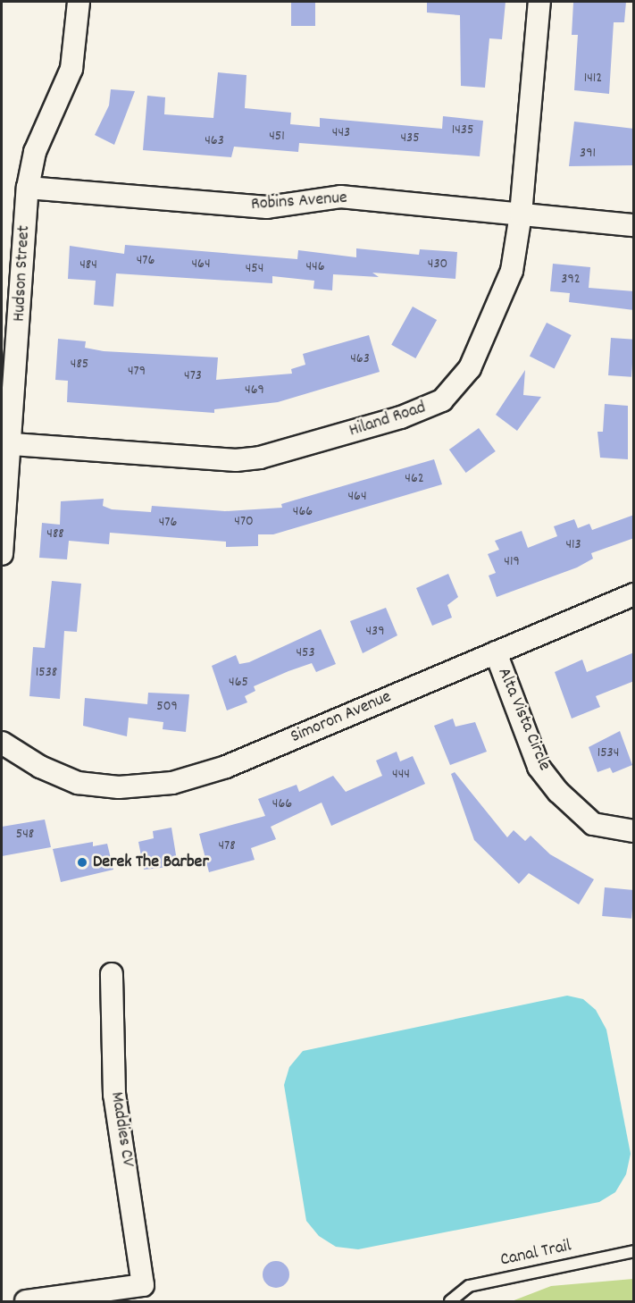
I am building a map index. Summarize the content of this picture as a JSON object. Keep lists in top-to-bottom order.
{
  "streets": {
    "street": [
      "Robins Avenue",
      "Hudson Street",
      "Hiland Road",
      "Simoron Avenue",
      "Alta Vista Circle",
      "Maddies CV"
    ],
    "lane": ["Canal Trail"]
  },
  "crossings": [
    ["Robins Avenue", "Hudson Street"],
    ["Robins Avenue", "Hiland Road"],
    ["Hudson Street", "Hiland Road"],
    ["Simoron Avenue", "Alta Vista Circle"]
  ],
  "places": ["Derek The Barber"],
  "house_numbers": [
    "1412",
    "1435",
    "443",
    "451",
    "435",
    "463",
    "391",
    "476",
    "464",
    "430",
    "484",
    "446",
    "454",
    "392",
    "463",
    "485",
    "479",
    "473",
    "469",
    "462",
    "464",
    "466",
    "470",
    "476",
    "488",
    "413",
    "419",
    "439",
    "453",
    "1538",
    "465",
    "509",
    "1534",
    "444",
    "466",
    "548",
    "478"
  ]
}
